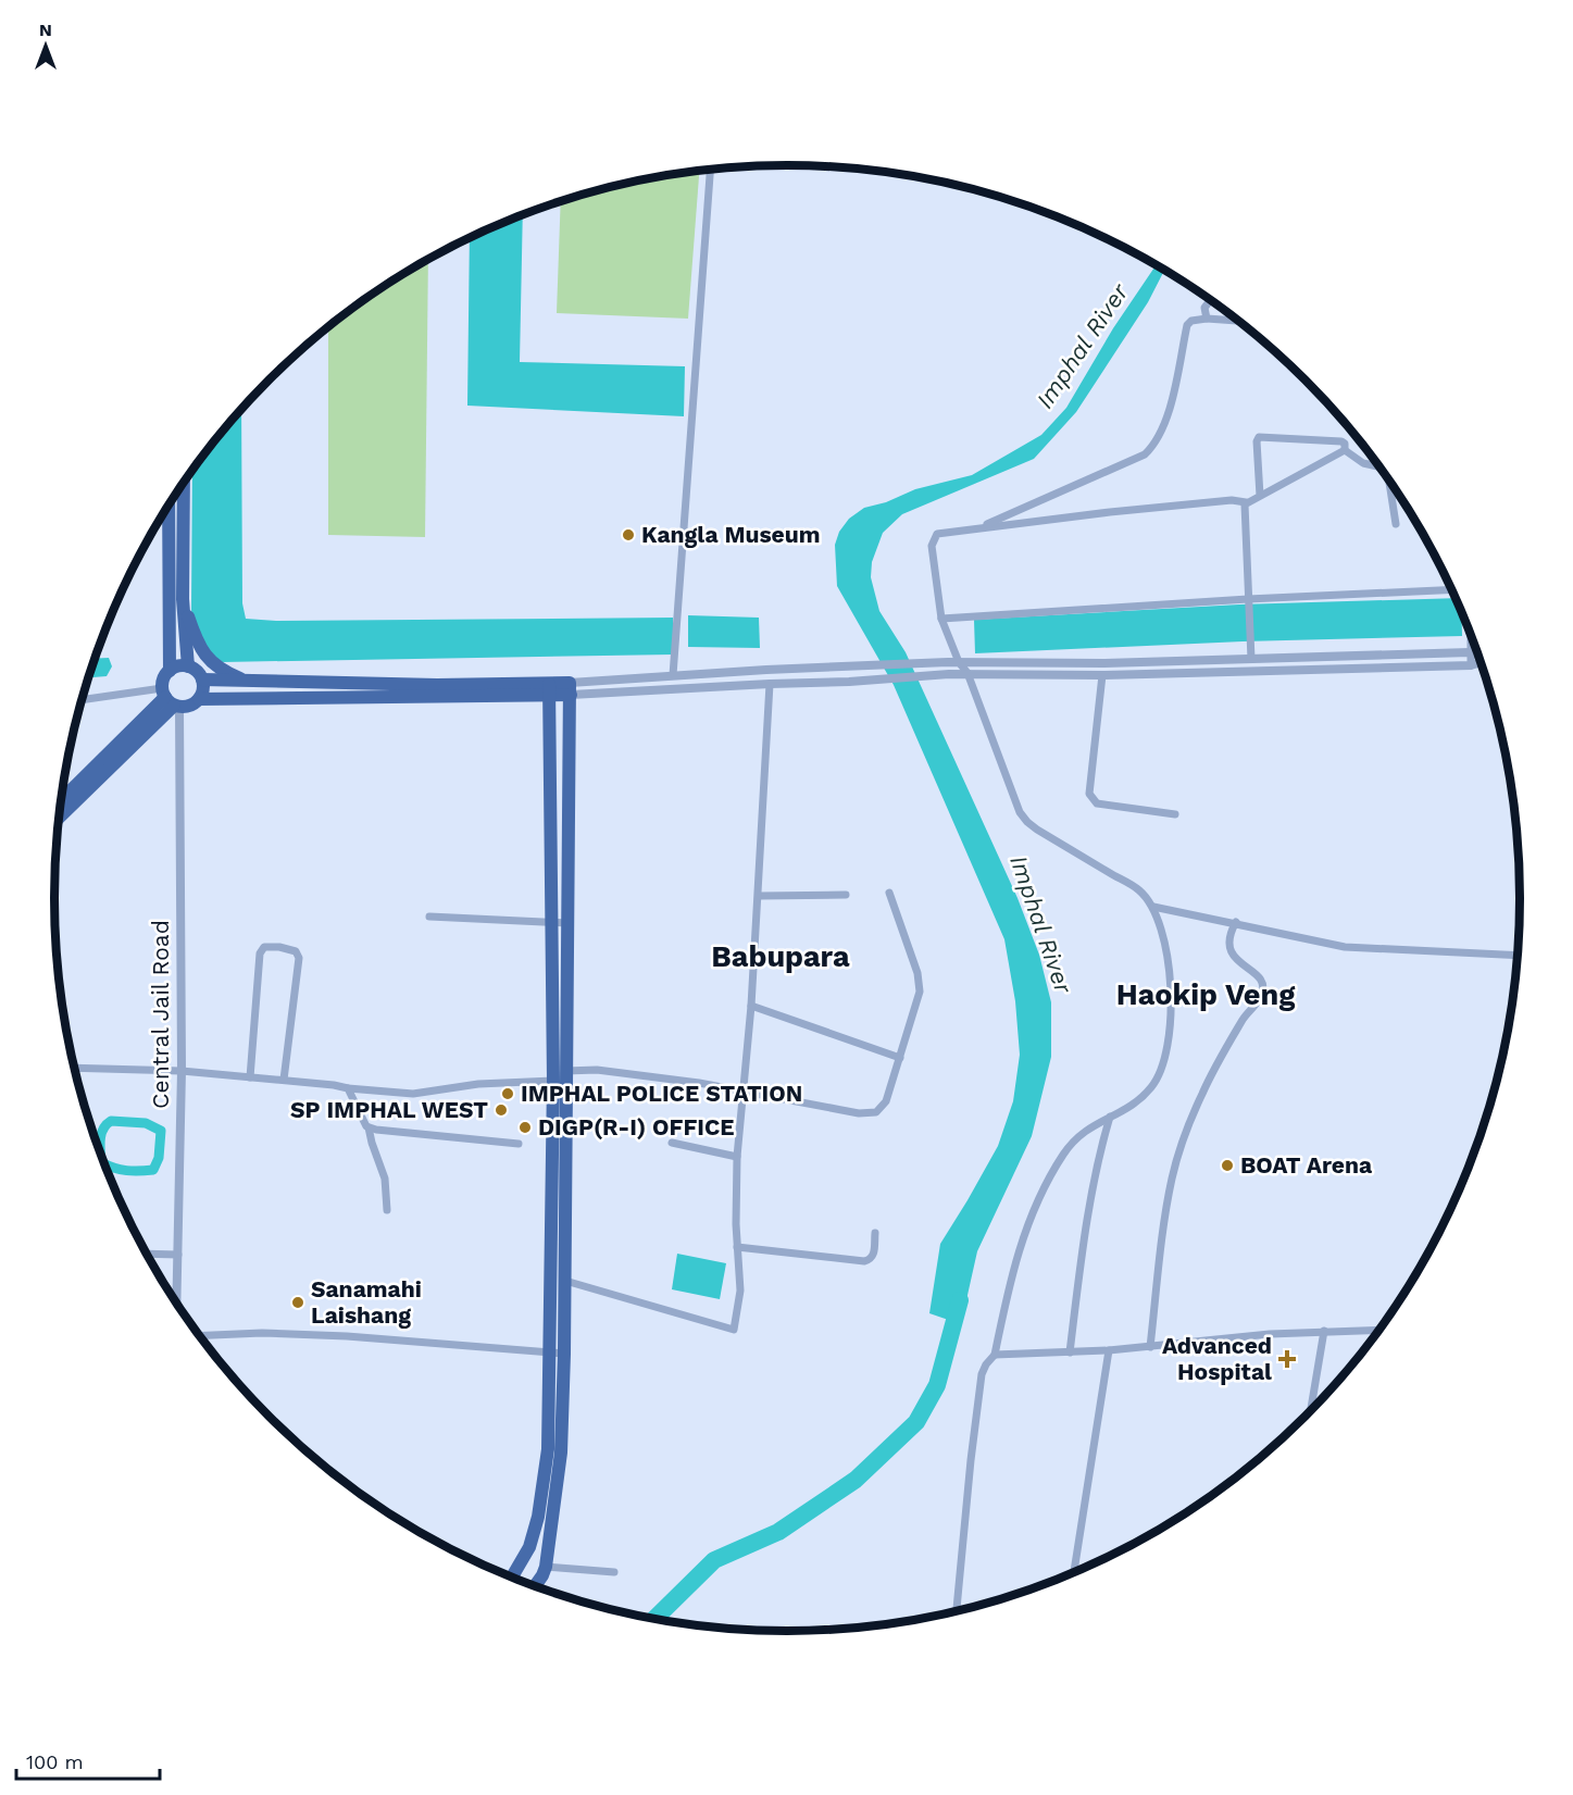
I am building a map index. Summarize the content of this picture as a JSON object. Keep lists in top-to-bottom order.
{
  "streets": {
    "street": ["Central Jail Road"]
  },
  "districts": ["Babupara", "Haokip Veng"],
  "water": ["Imphal River"],
  "places": {
    "other": [
      "Kangla Museum",
      "IMPHAL POLICE STATION",
      "SP IMPHAL WEST",
      "DIGP(R-I) OFFICE",
      "BOAT Arena",
      "Sanamahi Laishang"
    ],
    "health": ["Advanced Hospital"]
  },
  "scale_bar": "100 m",
  "north": "top"
}
